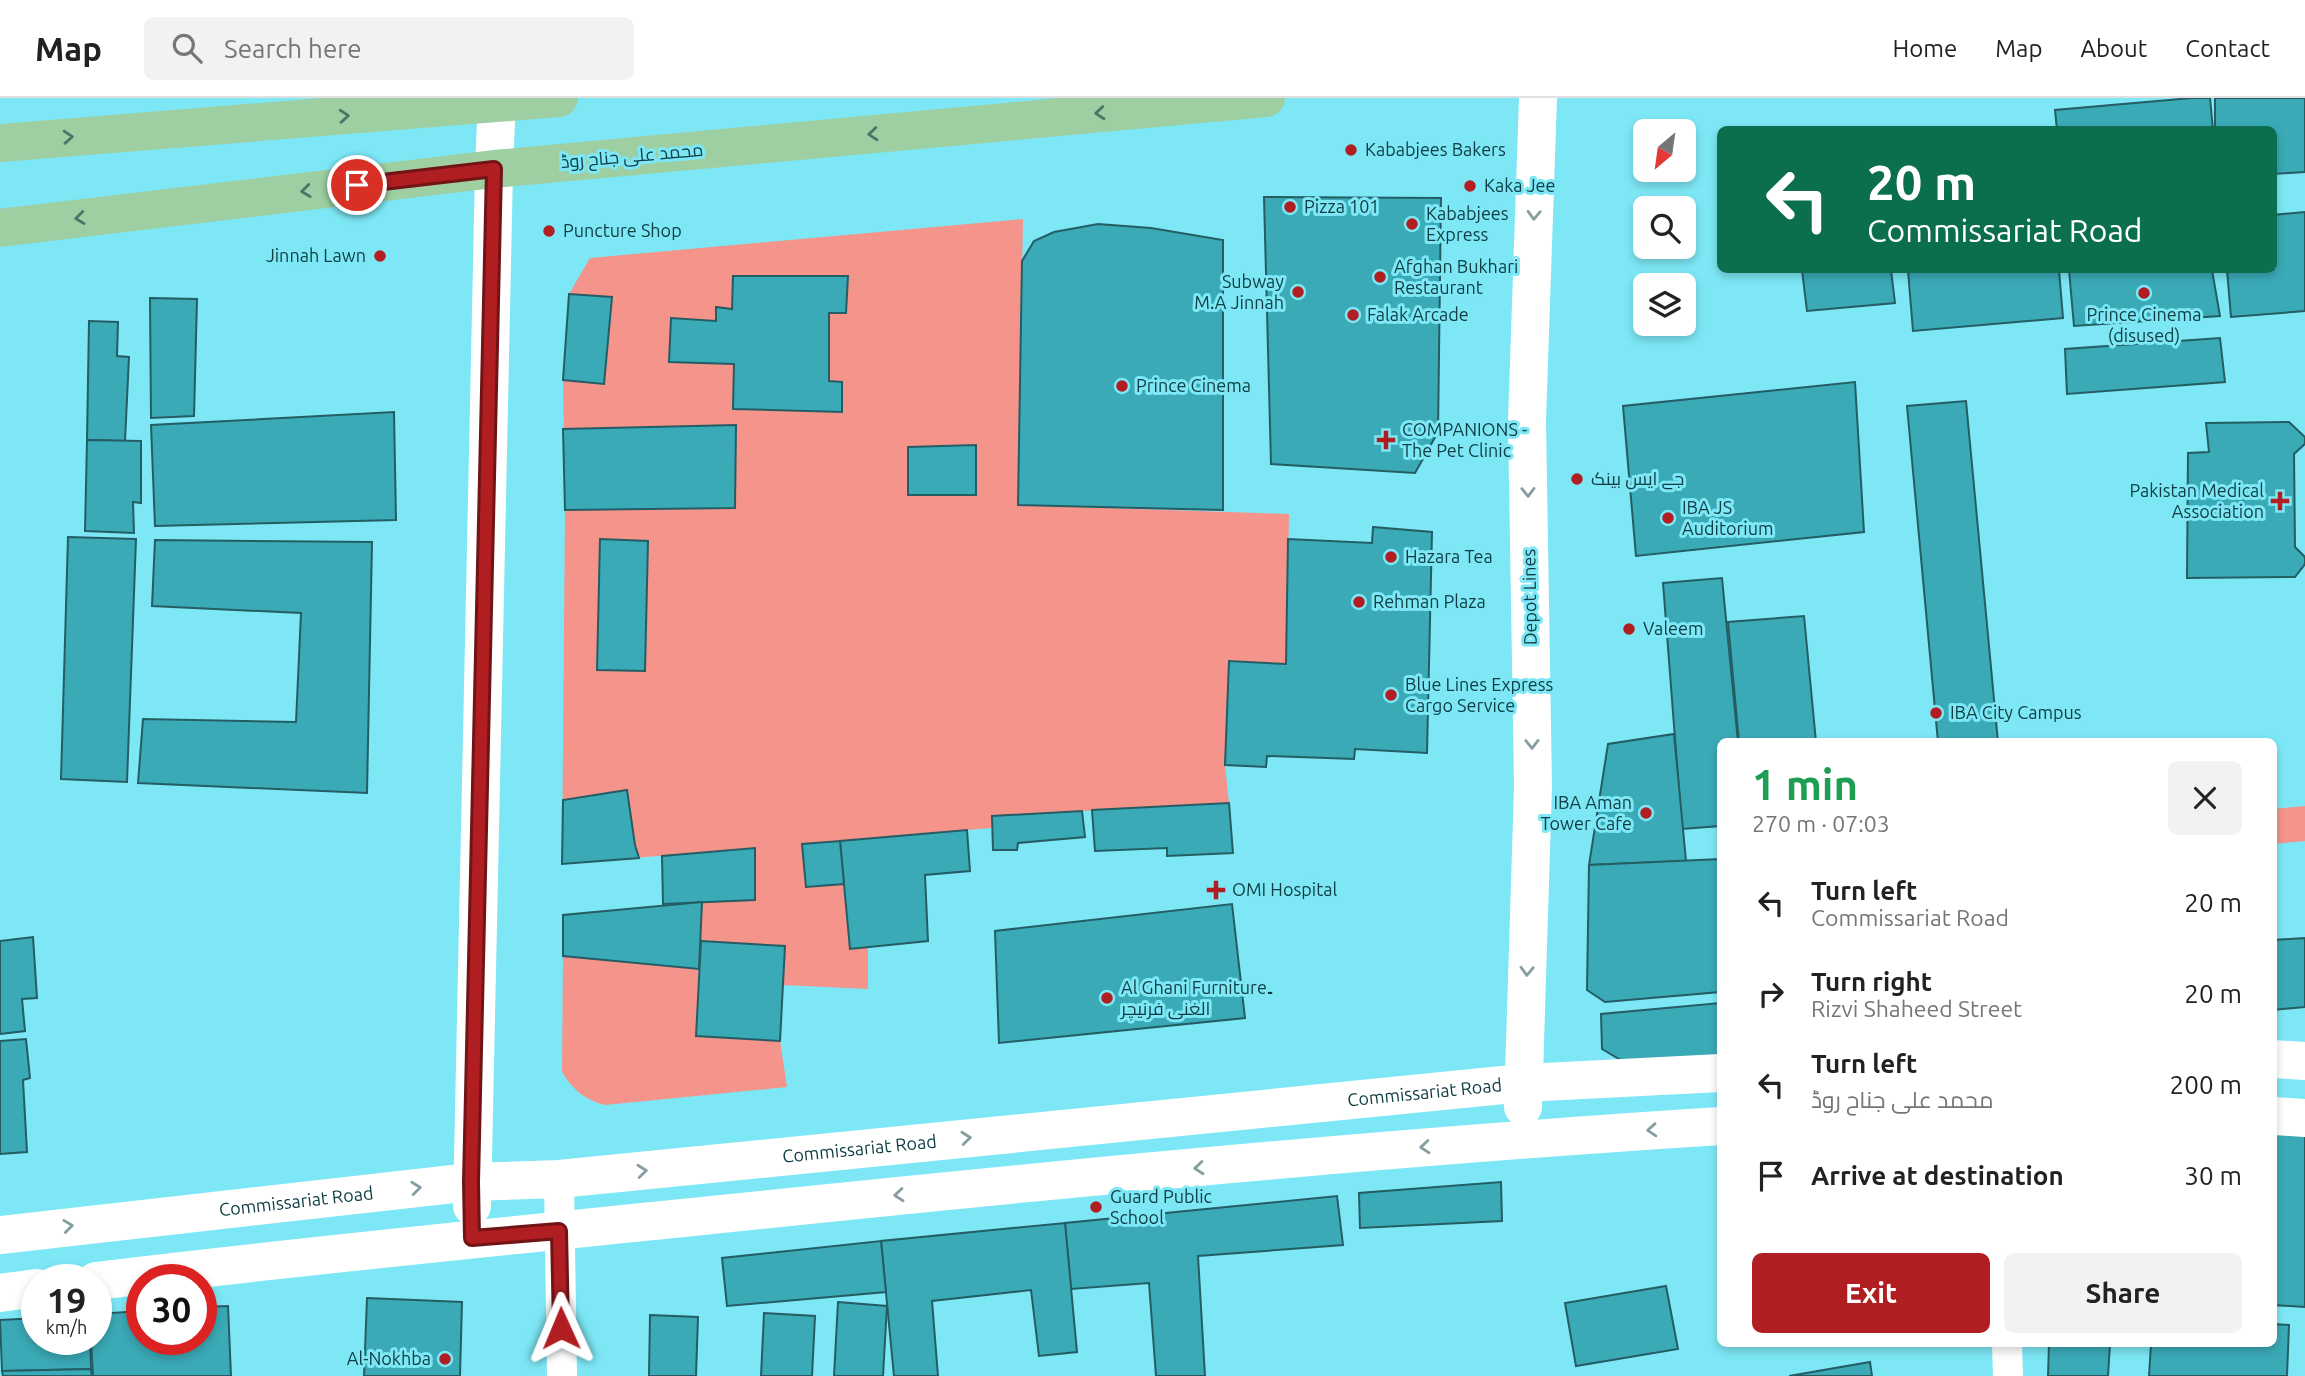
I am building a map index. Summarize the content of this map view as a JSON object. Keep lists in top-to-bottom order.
{
  "streets": {
    "highway": ["محمد علی جناح روڈ"],
    "street": ["Depot Lines", "Commissariat Road"]
  },
  "crossings": [
    ["Depot Lines", "Commissariat Road"]
  ],
  "one_way": ["Depot Lines"],
  "places": {
    "other": [
      "Kababjees Bakers",
      "Kaka Jee",
      "Pizza 101",
      "Kababjees Express",
      "Puncture Shop",
      "Jinnah Lawn",
      "Afghan Bukhari Restaurant",
      "Subway M.A Jinnah",
      "Prince Cinema (disused)",
      "Falak Arcade",
      "Prince Cinema",
      "جے ایس بینک",
      "IBA JS Auditorium",
      "Hazara Tea",
      "Rehman Plaza",
      "Valeem",
      "Blue Lines Express Cargo Service",
      "IBA City Campus",
      "IBA Aman Tower Cafe",
      "Al Ghani Furniture۔ الغنی فرنیچر",
      "Guard Public School",
      "Al-Nokhba"
    ],
    "health": ["COMPANIONS - The Pet Clinic", "Pakistan Medical Association", "OMI Hospital"]
  },
  "north": "bottom left",
  "page": {
    "header": "Map",
    "search": "Search here",
    "nav": [
      "Home",
      "Map",
      "About",
      "Contact"
    ],
    "turn": ["20 m", "Commissariat Road"],
    "heading": ["1 min", "270 m · 07:03"],
    "list": [
      {
        "name": "Turn left",
        "note": "Commissariat Road",
        "value": "20 m"
      },
      {
        "name": "Turn right",
        "note": "Rizvi Shaheed Street",
        "value": "20 m"
      },
      {
        "name": "Turn left",
        "note": "محمد علی جناح روڈ",
        "value": "200 m"
      },
      {
        "name": "Arrive at destination",
        "value": "30 m"
      }
    ],
    "buttons": ["Exit", "Share"],
    "speed": "19 km/h",
    "limit": "30"
  }
}
